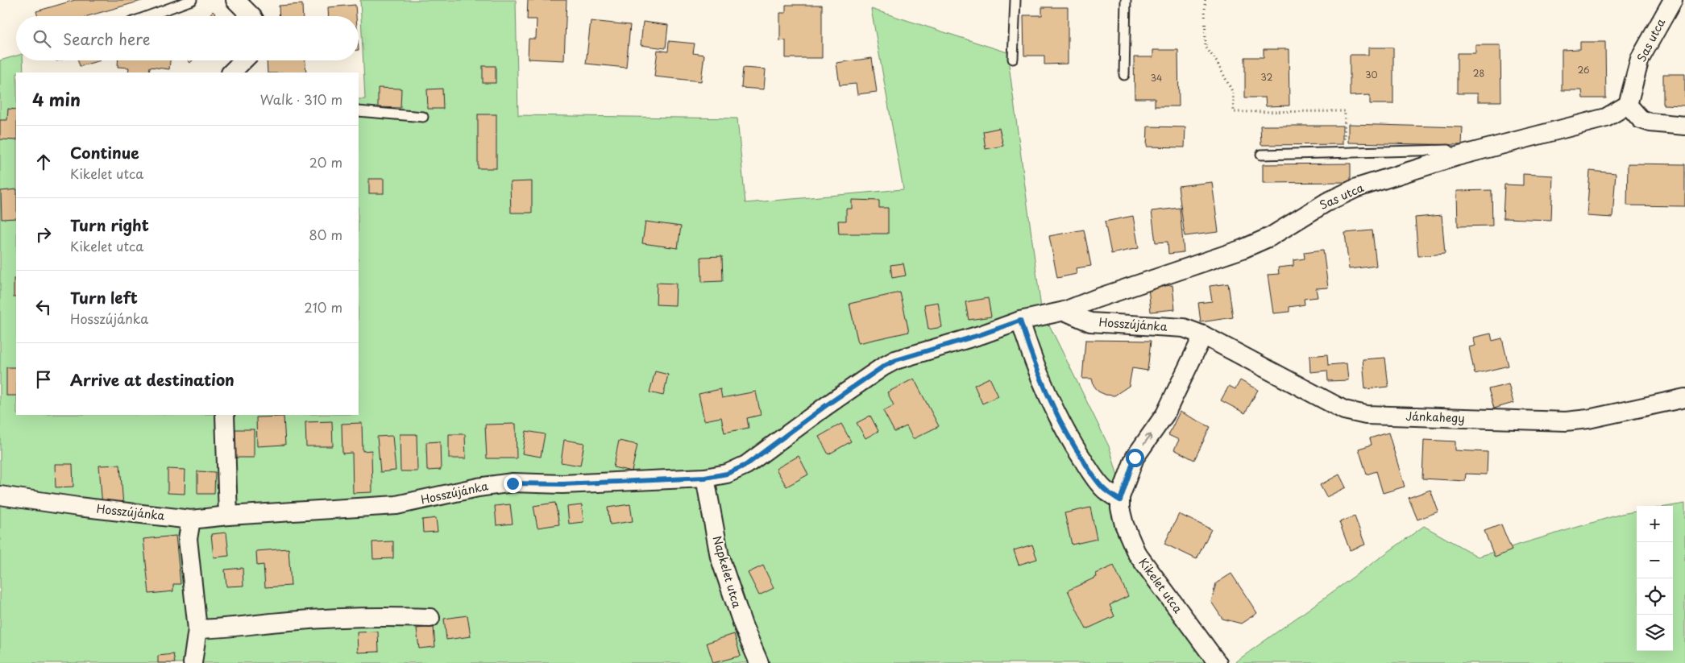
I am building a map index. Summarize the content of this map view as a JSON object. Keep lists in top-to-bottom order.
{
  "streets": {
    "street": [
      "Sas utca",
      "Hosszújánka",
      "Jánkahegy",
      "Napkelet utca",
      "Kikelet utca"
    ]
  },
  "crossings": [
    ["Sas utca", "Hosszújánka"],
    ["Hosszújánka", "Jánkahegy"],
    ["Hosszújánka", "Napkelet utca"],
    ["Hosszújánka", "Kikelet utca"],
    ["Jánkahegy", "Kikelet utca"]
  ],
  "one_way": ["Kikelet utca"],
  "house_numbers": [
    "26",
    "28",
    "30",
    "32",
    "34"
  ],
  "page": {
    "search": "Search here",
    "heading": ["4 min", "Walk · 310 m"],
    "list": [
      ["Continue", "Kikelet utca", "20 m"],
      ["Turn right", "Kikelet utca", "80 m"],
      ["Turn left", "Hosszújánka", "210 m"],
      "Arrive at destination"
    ],
    "map_buttons": ["+", "−"]
  }
}
